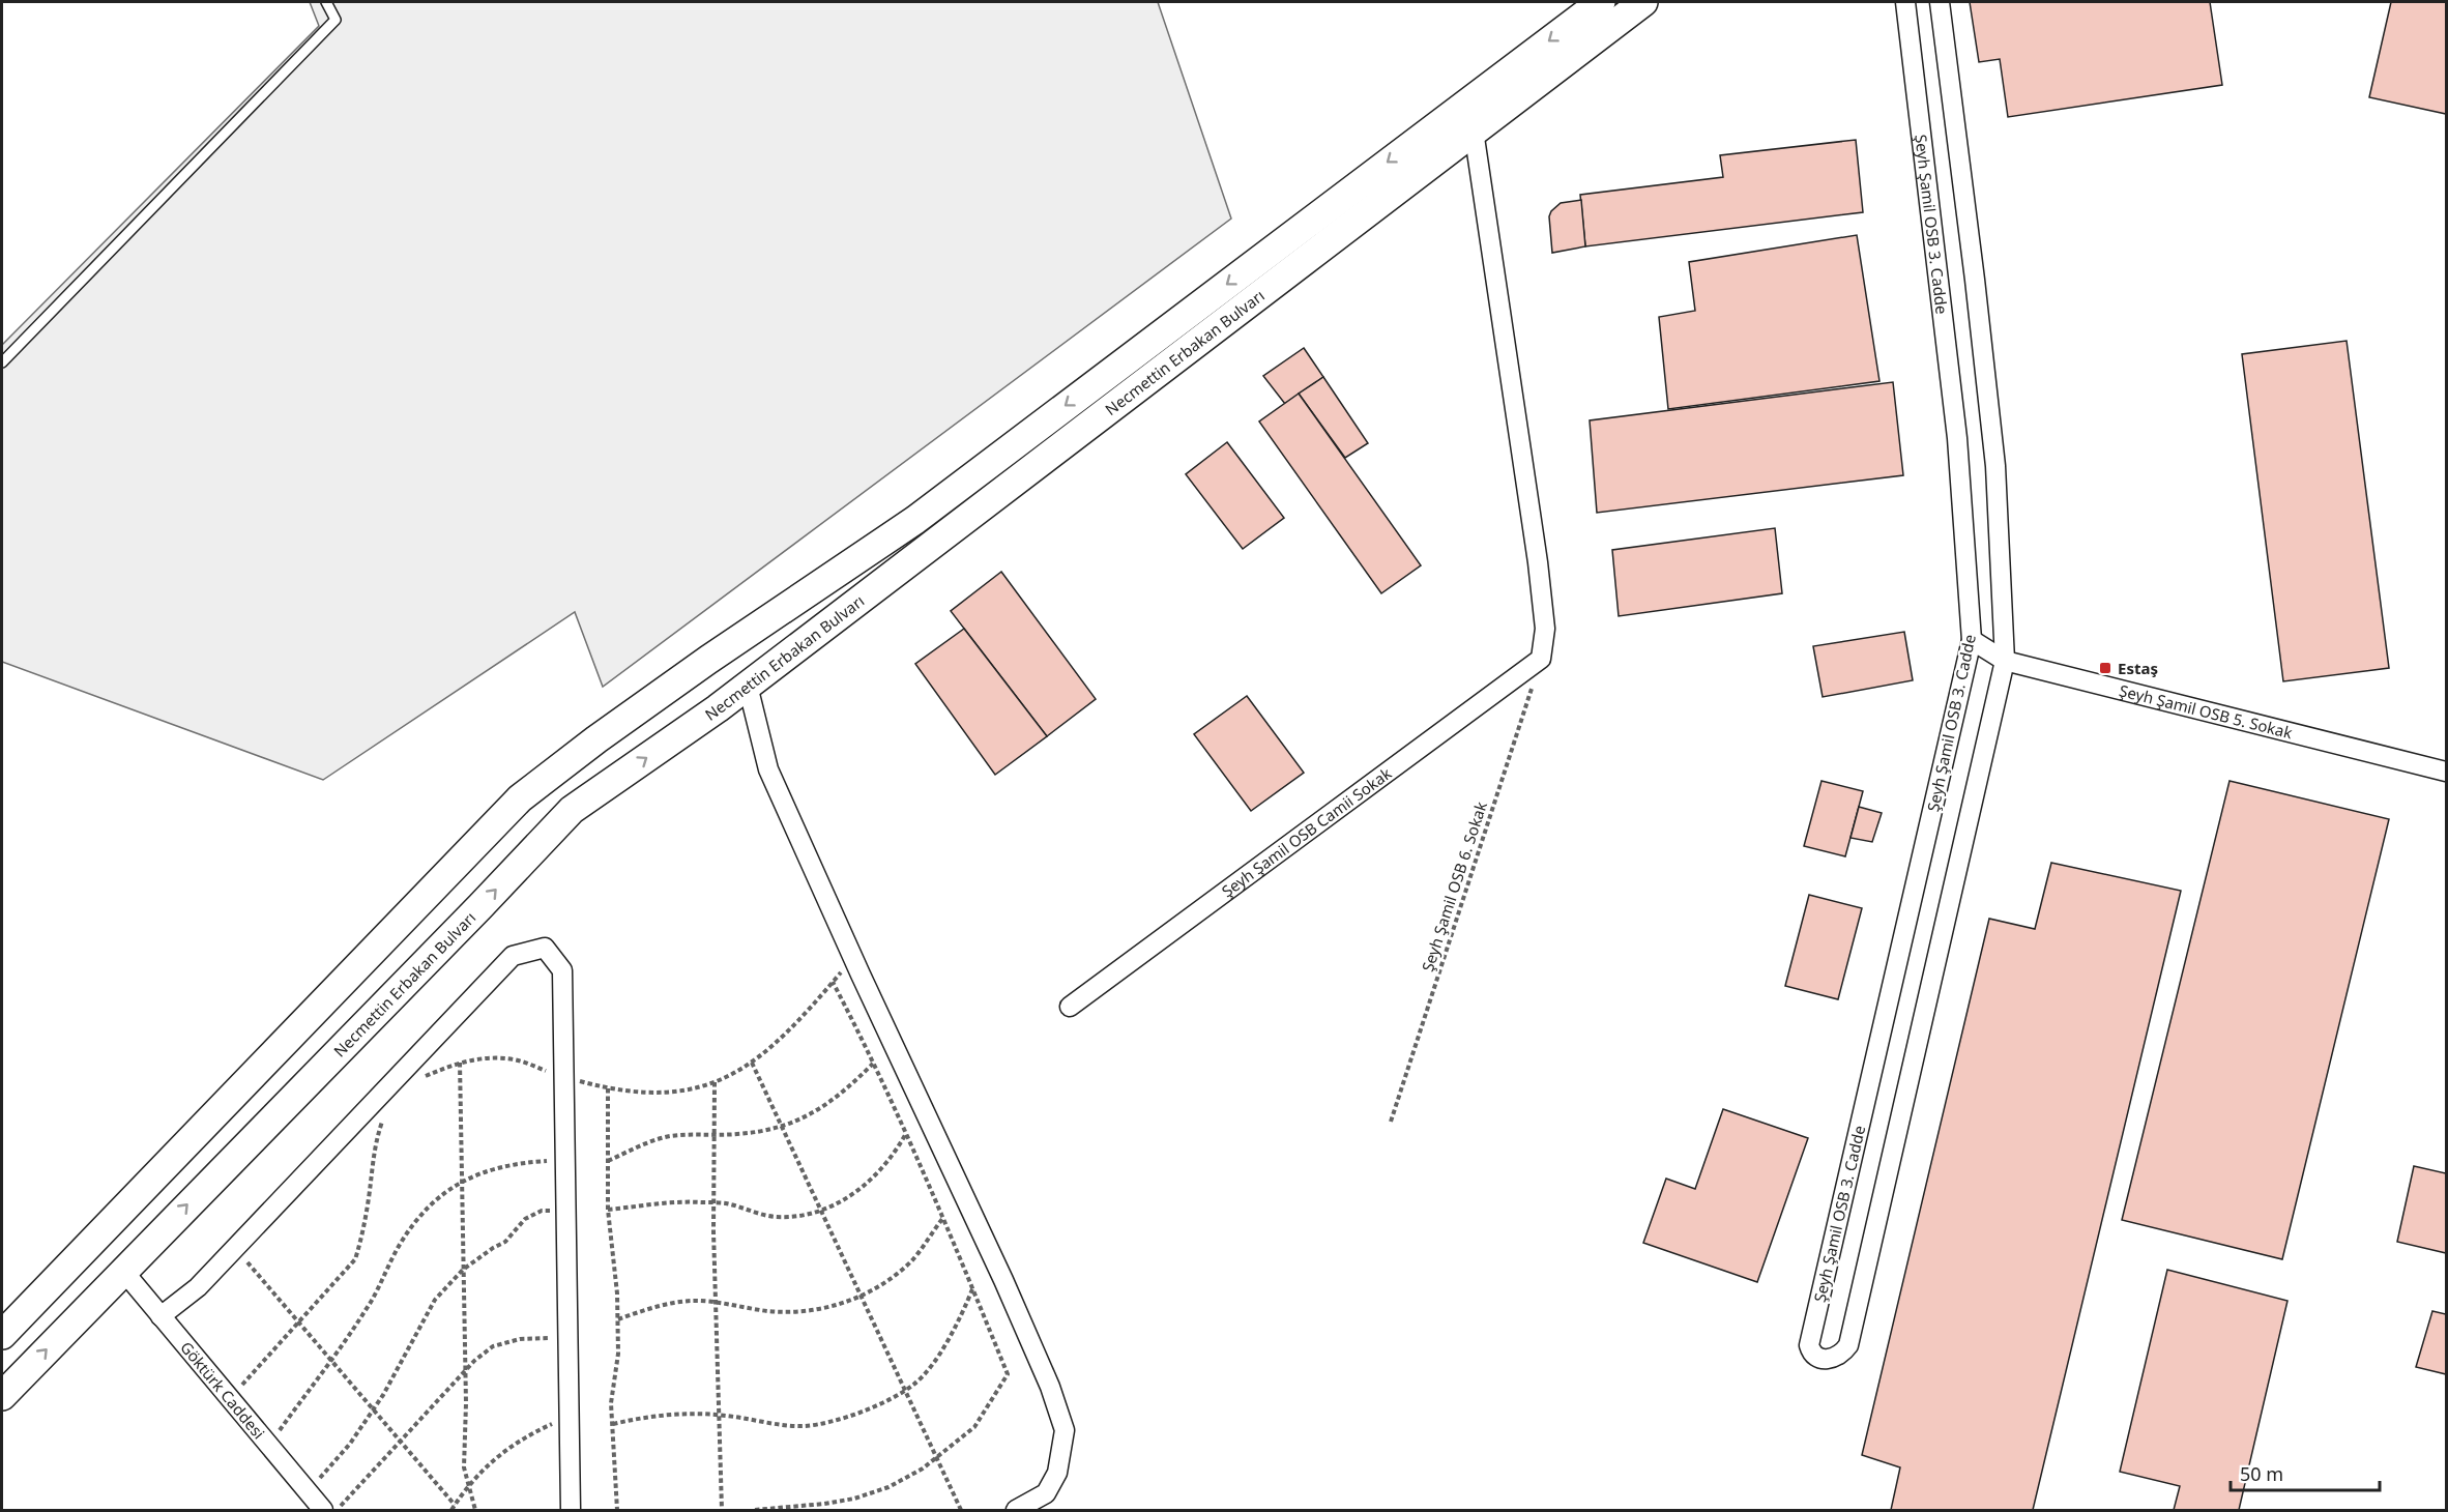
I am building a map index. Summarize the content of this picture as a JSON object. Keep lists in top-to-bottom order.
{
  "streets": {
    "main road": ["Necmettin Erbakan Bulvarı"],
    "street": [
      "Şeyh Şamil OSB 3. Cadde",
      "Şeyh Şamil OSB 5. Sokak",
      "Şeyh Şamil OSB Camii Sokak",
      "Göktürk Caddesi"
    ],
    "path": ["Şeyh Şamil OSB 6. Sokak"]
  },
  "crossings": [
    ["Şeyh Şamil OSB 3. Cadde", "Şeyh Şamil OSB 5. Sokak"],
    ["Necmettin Erbakan Bulvarı", "Göktürk Caddesi"],
    ["Şeyh Şamil OSB Camii Sokak", "Şeyh Şamil OSB 6. Sokak"]
  ],
  "places": {
    "transit": ["Estaş"]
  },
  "scale_bar": "50 m"
}
